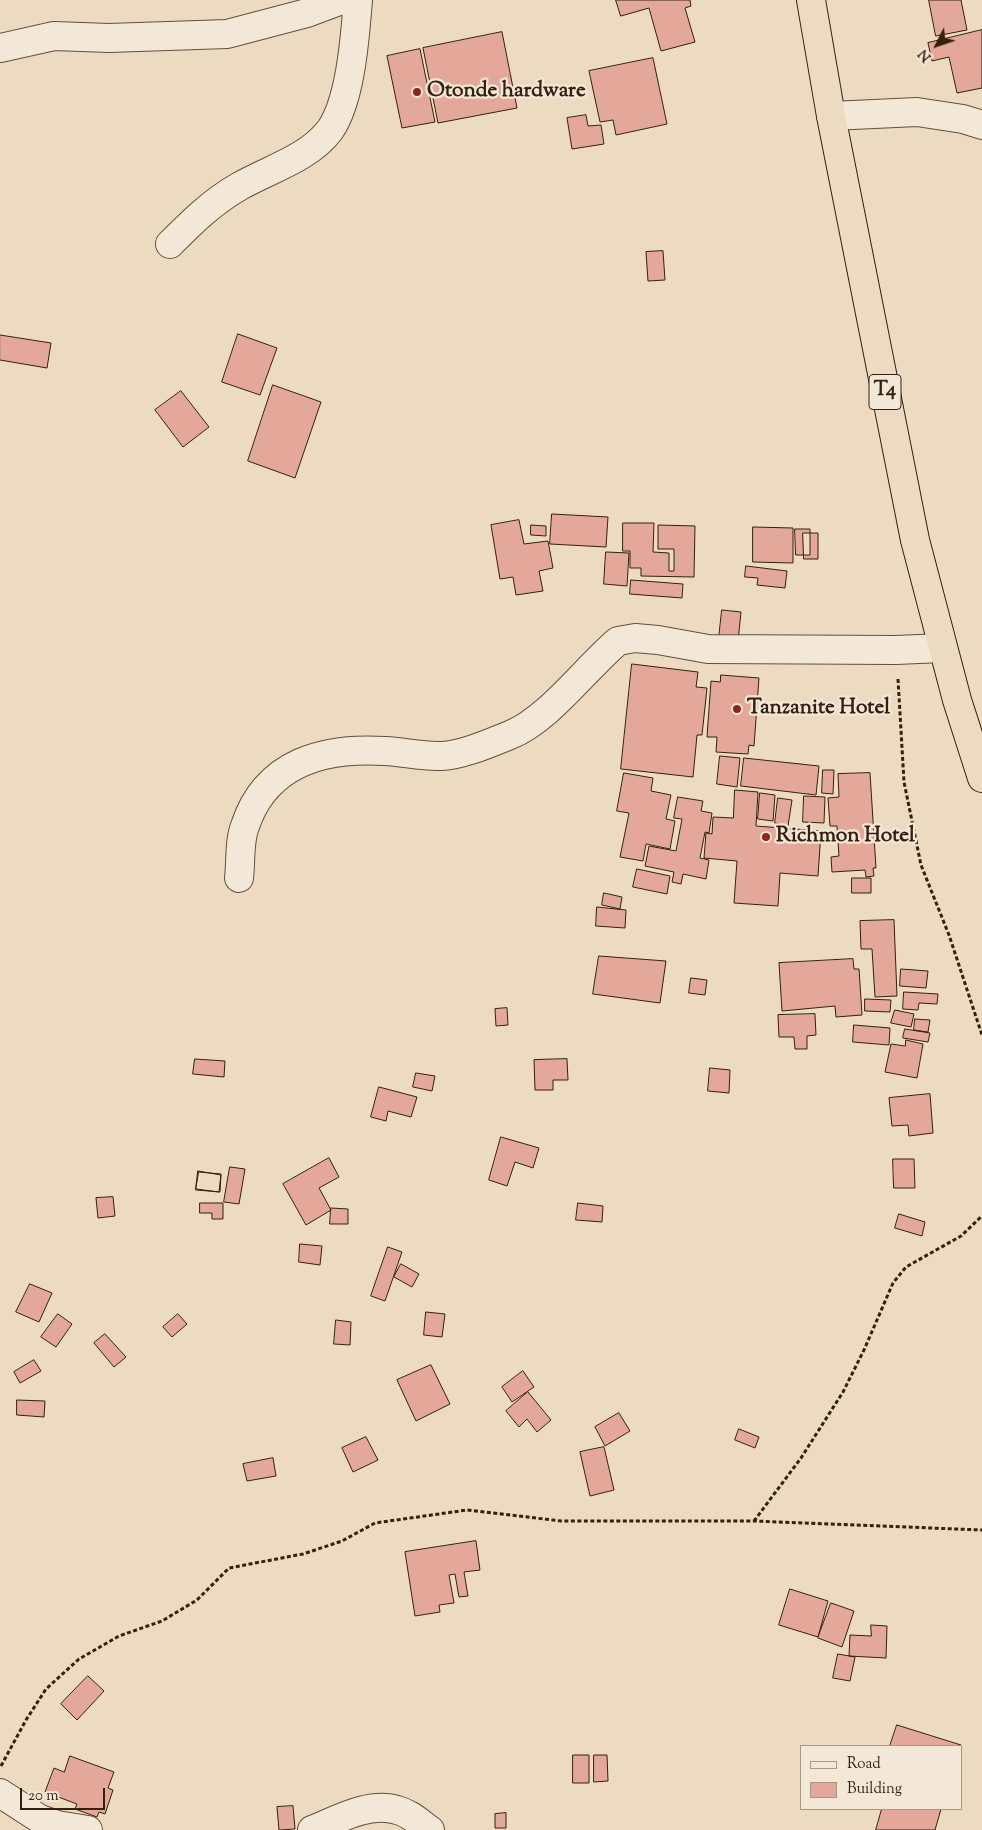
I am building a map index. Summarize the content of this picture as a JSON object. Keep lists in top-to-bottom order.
{
  "streets": {
    "highway": ["T4"]
  },
  "places": ["Otonde hardware", "Tanzanite Hotel", "Richmon Hotel"],
  "legend": ["Road", "Building"],
  "scale_bar": "20 m",
  "north": "bottom left"
}
